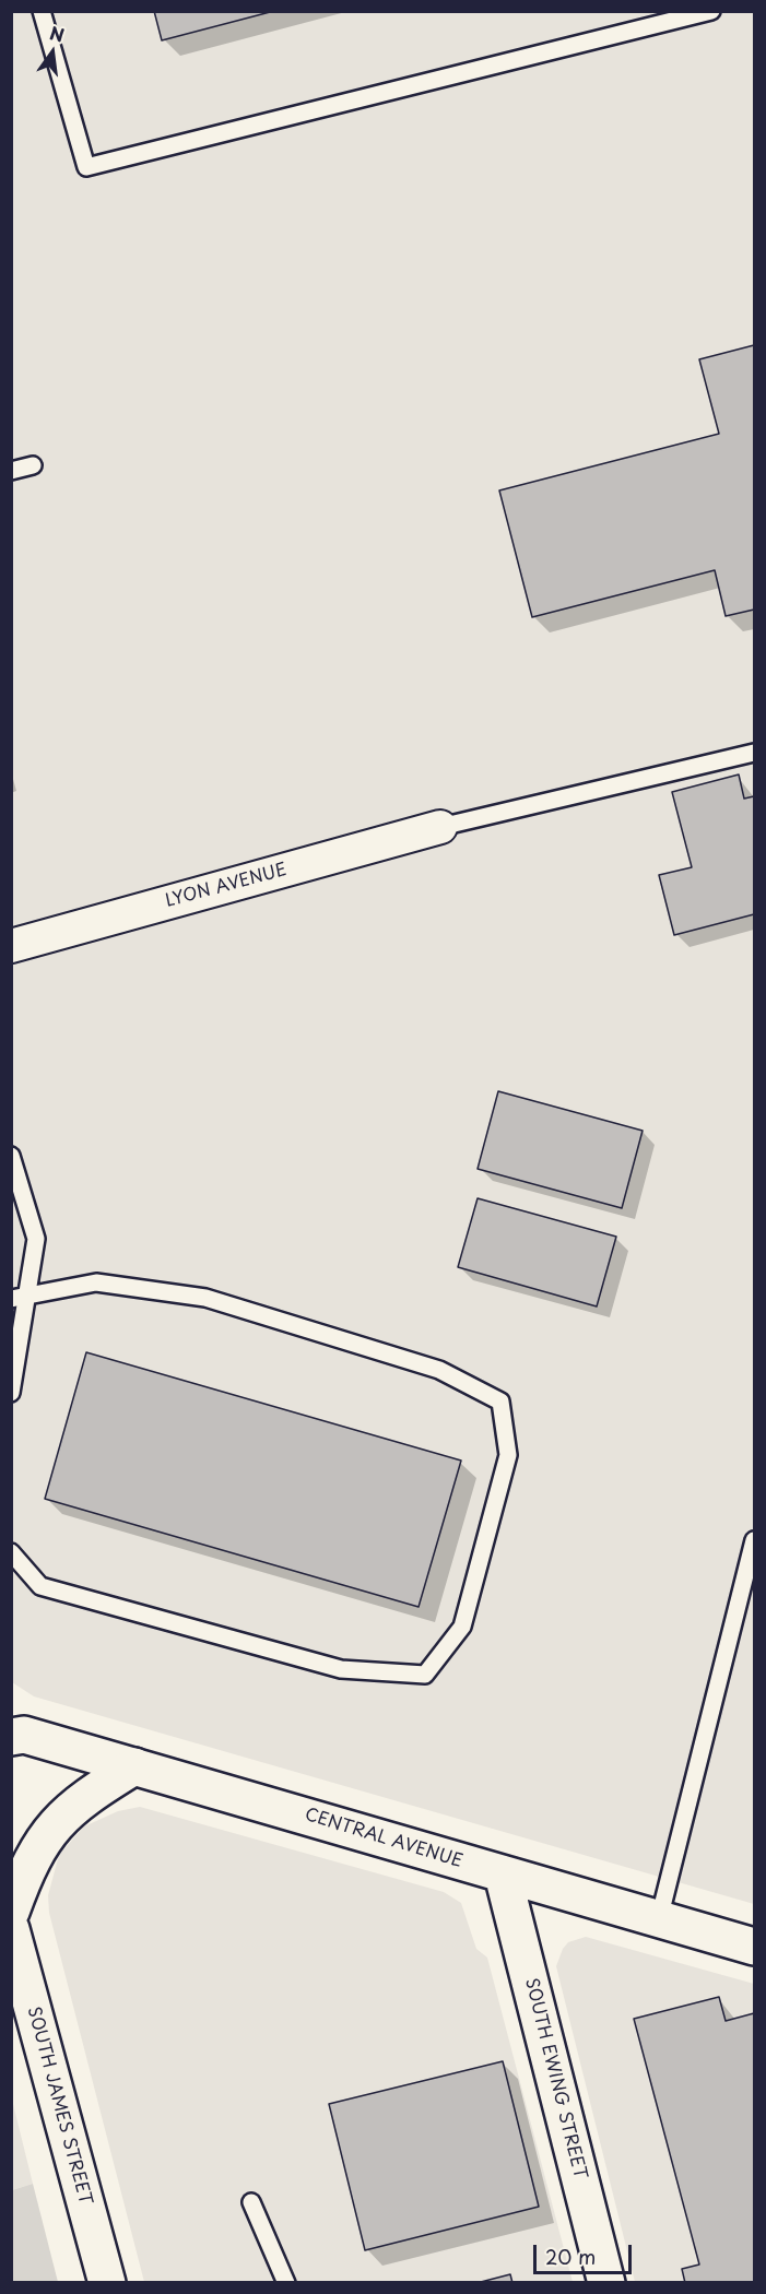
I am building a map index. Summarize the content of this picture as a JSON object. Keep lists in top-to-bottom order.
{
  "streets": {
    "street": [
      "LYON AVENUE",
      "CENTRAL AVENUE",
      "SOUTH EWING STREET",
      "SOUTH JAMES STREET"
    ]
  },
  "crossings": [
    ["CENTRAL AVENUE", "SOUTH EWING STREET"]
  ],
  "scale_bar": "20 m",
  "north": "top"
}
